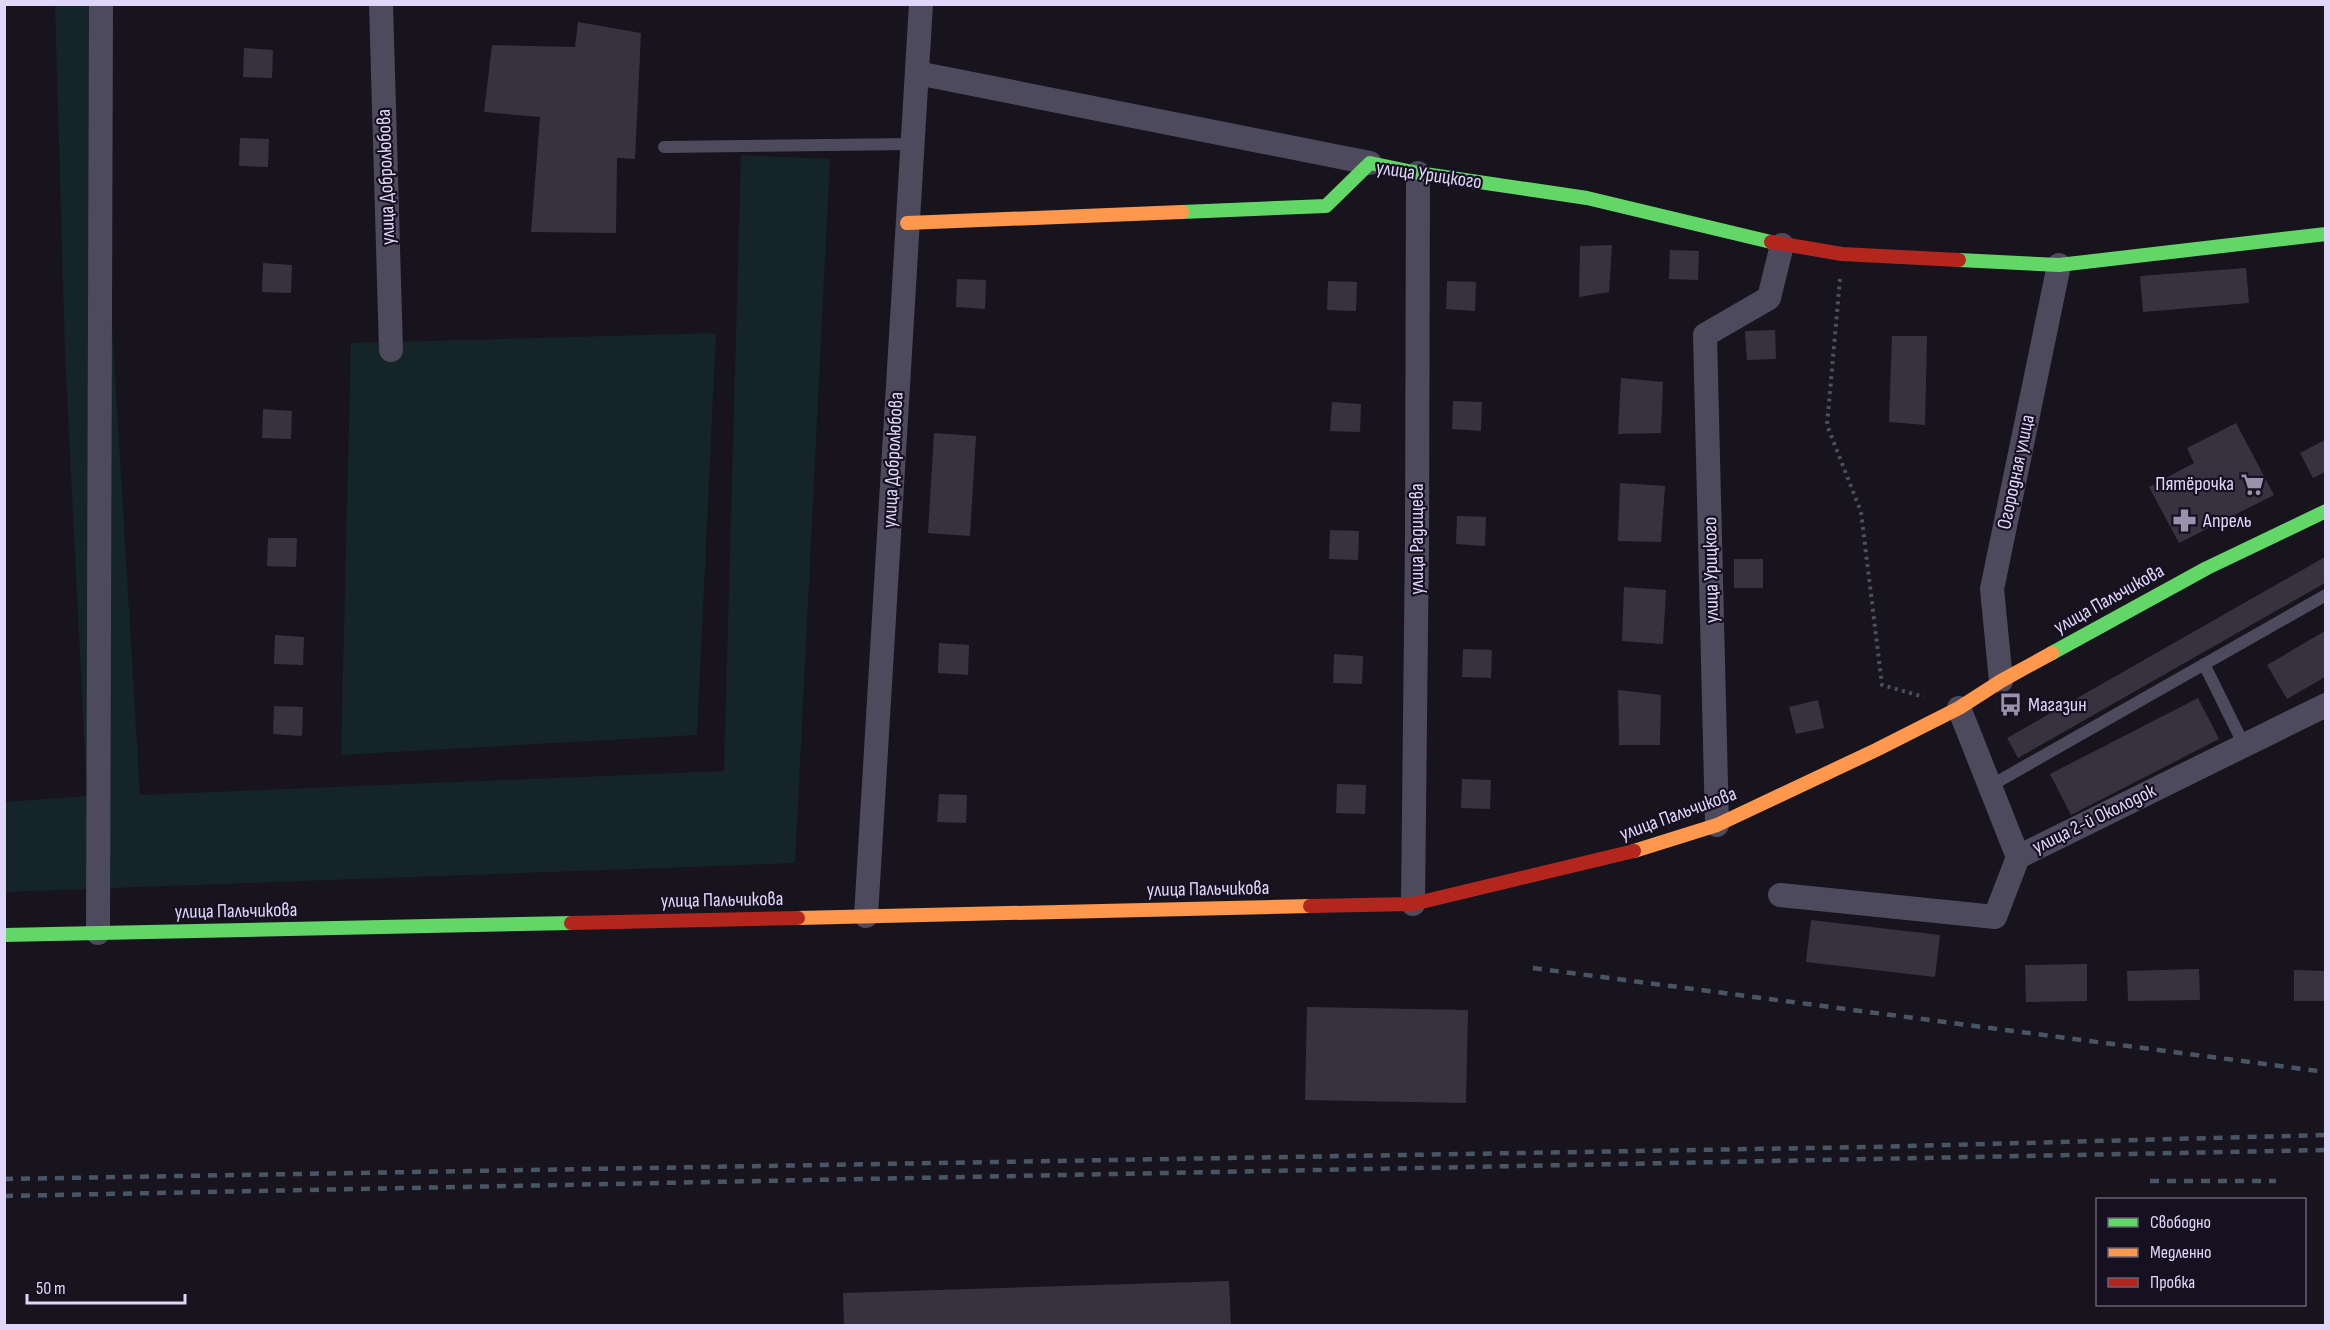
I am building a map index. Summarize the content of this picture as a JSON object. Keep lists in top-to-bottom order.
{
  "streets": {
    "main road": ["улица Урицкого", "улица Пальчикова"],
    "street": [
      "улица Добролюбова",
      "Огородная улица",
      "улица Радищева",
      "улица 2-й Околодок"
    ]
  },
  "crossings": [
    ["улица Урицкого", "улица Добролюбова"],
    ["улица Урицкого", "Огородная улица"],
    ["улица Урицкого", "улица Радищева"],
    ["улица Урицкого", "улица Пальчикова"],
    ["улица Добролюбова", "улица Пальчикова"],
    ["Огородная улица", "улица Пальчикова"],
    ["улица Радищева", "улица Пальчикова"]
  ],
  "places": {
    "supermarket": ["Пятёрочка"],
    "pharmacy": ["Апрель"],
    "bus stop": ["Магазин"]
  },
  "legend": ["Свободно", "Медленно", "Пробка"],
  "scale_bar": "50 m"
}
